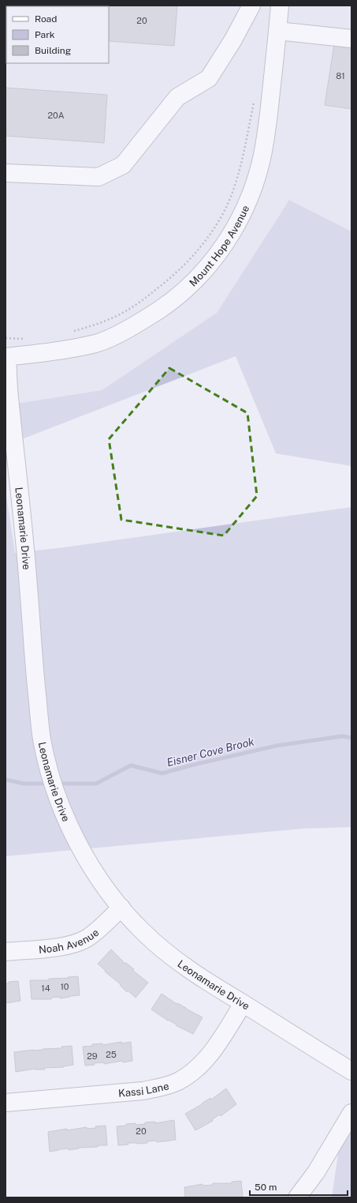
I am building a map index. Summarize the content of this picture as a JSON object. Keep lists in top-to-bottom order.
{
  "streets": {
    "street": [
      "Mount Hope Avenue",
      "Leonamarie Drive",
      "Noah Avenue",
      "Kassi Lane"
    ]
  },
  "crossings": [
    ["Mount Hope Avenue", "Leonamarie Drive"],
    ["Leonamarie Drive", "Noah Avenue"],
    ["Leonamarie Drive", "Kassi Lane"]
  ],
  "water": ["Eisner Cove Brook"],
  "house_numbers": [
    "20",
    "81",
    "20A",
    "10",
    "14",
    "25",
    "29",
    "20"
  ],
  "legend": ["Road", "Park", "Building"],
  "scale_bar": "50 m"
}
